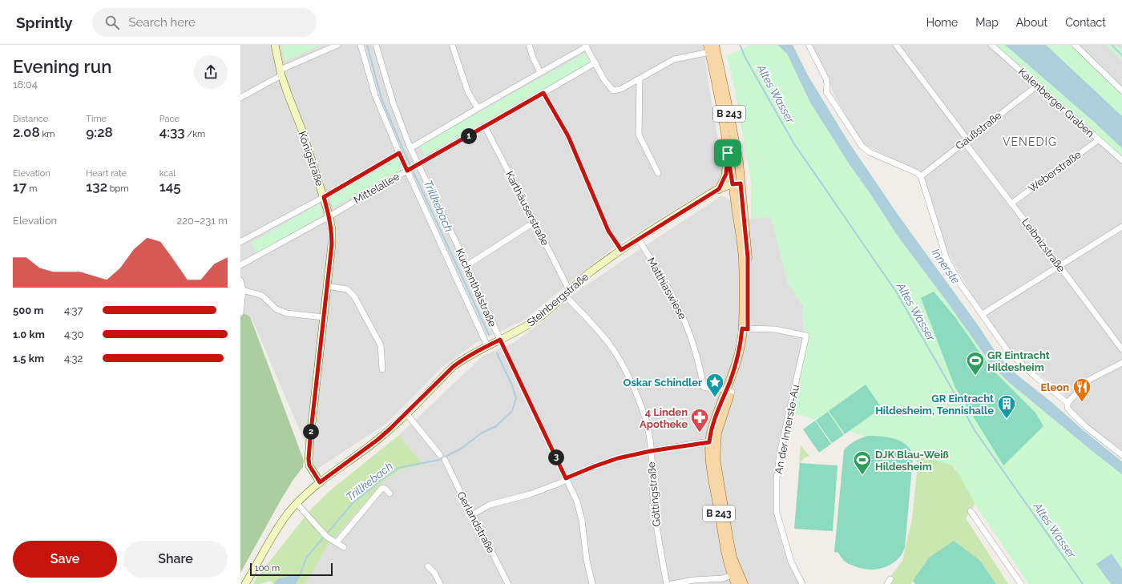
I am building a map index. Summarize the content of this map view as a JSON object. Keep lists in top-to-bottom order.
{
  "streets": {
    "main road": ["B 243", "Königstraße", "Steinbergstraße"],
    "street": [
      "Kalenberger Graben",
      "Gaußstraße",
      "Weberstraße",
      "Mittelallee",
      "Karthäuserstraße",
      "Leibnizstraße",
      "Küchenthalstraße",
      "Matthiaswiese",
      "An der Innerste-Au",
      "Göttingstraße",
      "Gerlandstraße"
    ]
  },
  "crossings": [
    ["Kalenberger Graben", "Gaußstraße"],
    ["Kalenberger Graben", "Weberstraße"],
    ["B 243", "Matthiaswiese"],
    ["B 243", "Steinbergstraße"],
    ["B 243", "An der Innerste-Au"],
    ["Gaußstraße", "Leibnizstraße"],
    ["Königstraße", "Mittelallee"],
    ["Königstraße", "Steinbergstraße"],
    ["Weberstraße", "Leibnizstraße"],
    ["Mittelallee", "Karthäuserstraße"],
    ["Mittelallee", "Küchenthalstraße"],
    ["Karthäuserstraße", "Steinbergstraße"],
    ["Karthäuserstraße", "Göttingstraße"],
    ["Küchenthalstraße", "Steinbergstraße"],
    ["Matthiaswiese", "Steinbergstraße"],
    ["Steinbergstraße", "Göttingstraße"]
  ],
  "districts": ["VENEDIG"],
  "water": ["Altes Wasser", "Trillkebach", "Innerste"],
  "places": {
    "sports": ["GR Eintracht Hildesheim", "DJK Blau-Weiß Hildesheim"],
    "place": ["Oskar Schindler"],
    "restaurant": ["Eleon"],
    "building": ["GR Eintracht Hildesheim, Tennishalle"],
    "pharmacy": ["4 Linden Apotheke"]
  },
  "scale_bar": "100 m",
  "page": {
    "header": "Sprintly",
    "search": "Search here",
    "nav": [
      "Home",
      "Map",
      "About",
      "Contact"
    ],
    "heading": ["Evening run", "18:04"],
    "stats": [
      ["Distance", "2.08 km"],
      ["Time", "9:28"],
      ["Pace", "4:33 /km"],
      ["Elevation", "17 m"],
      ["Heart rate", "132 bpm"],
      ["kcal", "145"]
    ],
    "pins": ["1", "2", "3"],
    "chart": ["Elevation", "220–231 m"],
    "list": [
      {
        "name": "500 m",
        "note": "4:37"
      },
      {
        "name": "1.0 km",
        "note": "4:30"
      },
      {
        "name": "1.5 km",
        "note": "4:32"
      }
    ],
    "buttons": ["Save", "Share"],
    "scale": "100 m"
  }
}
